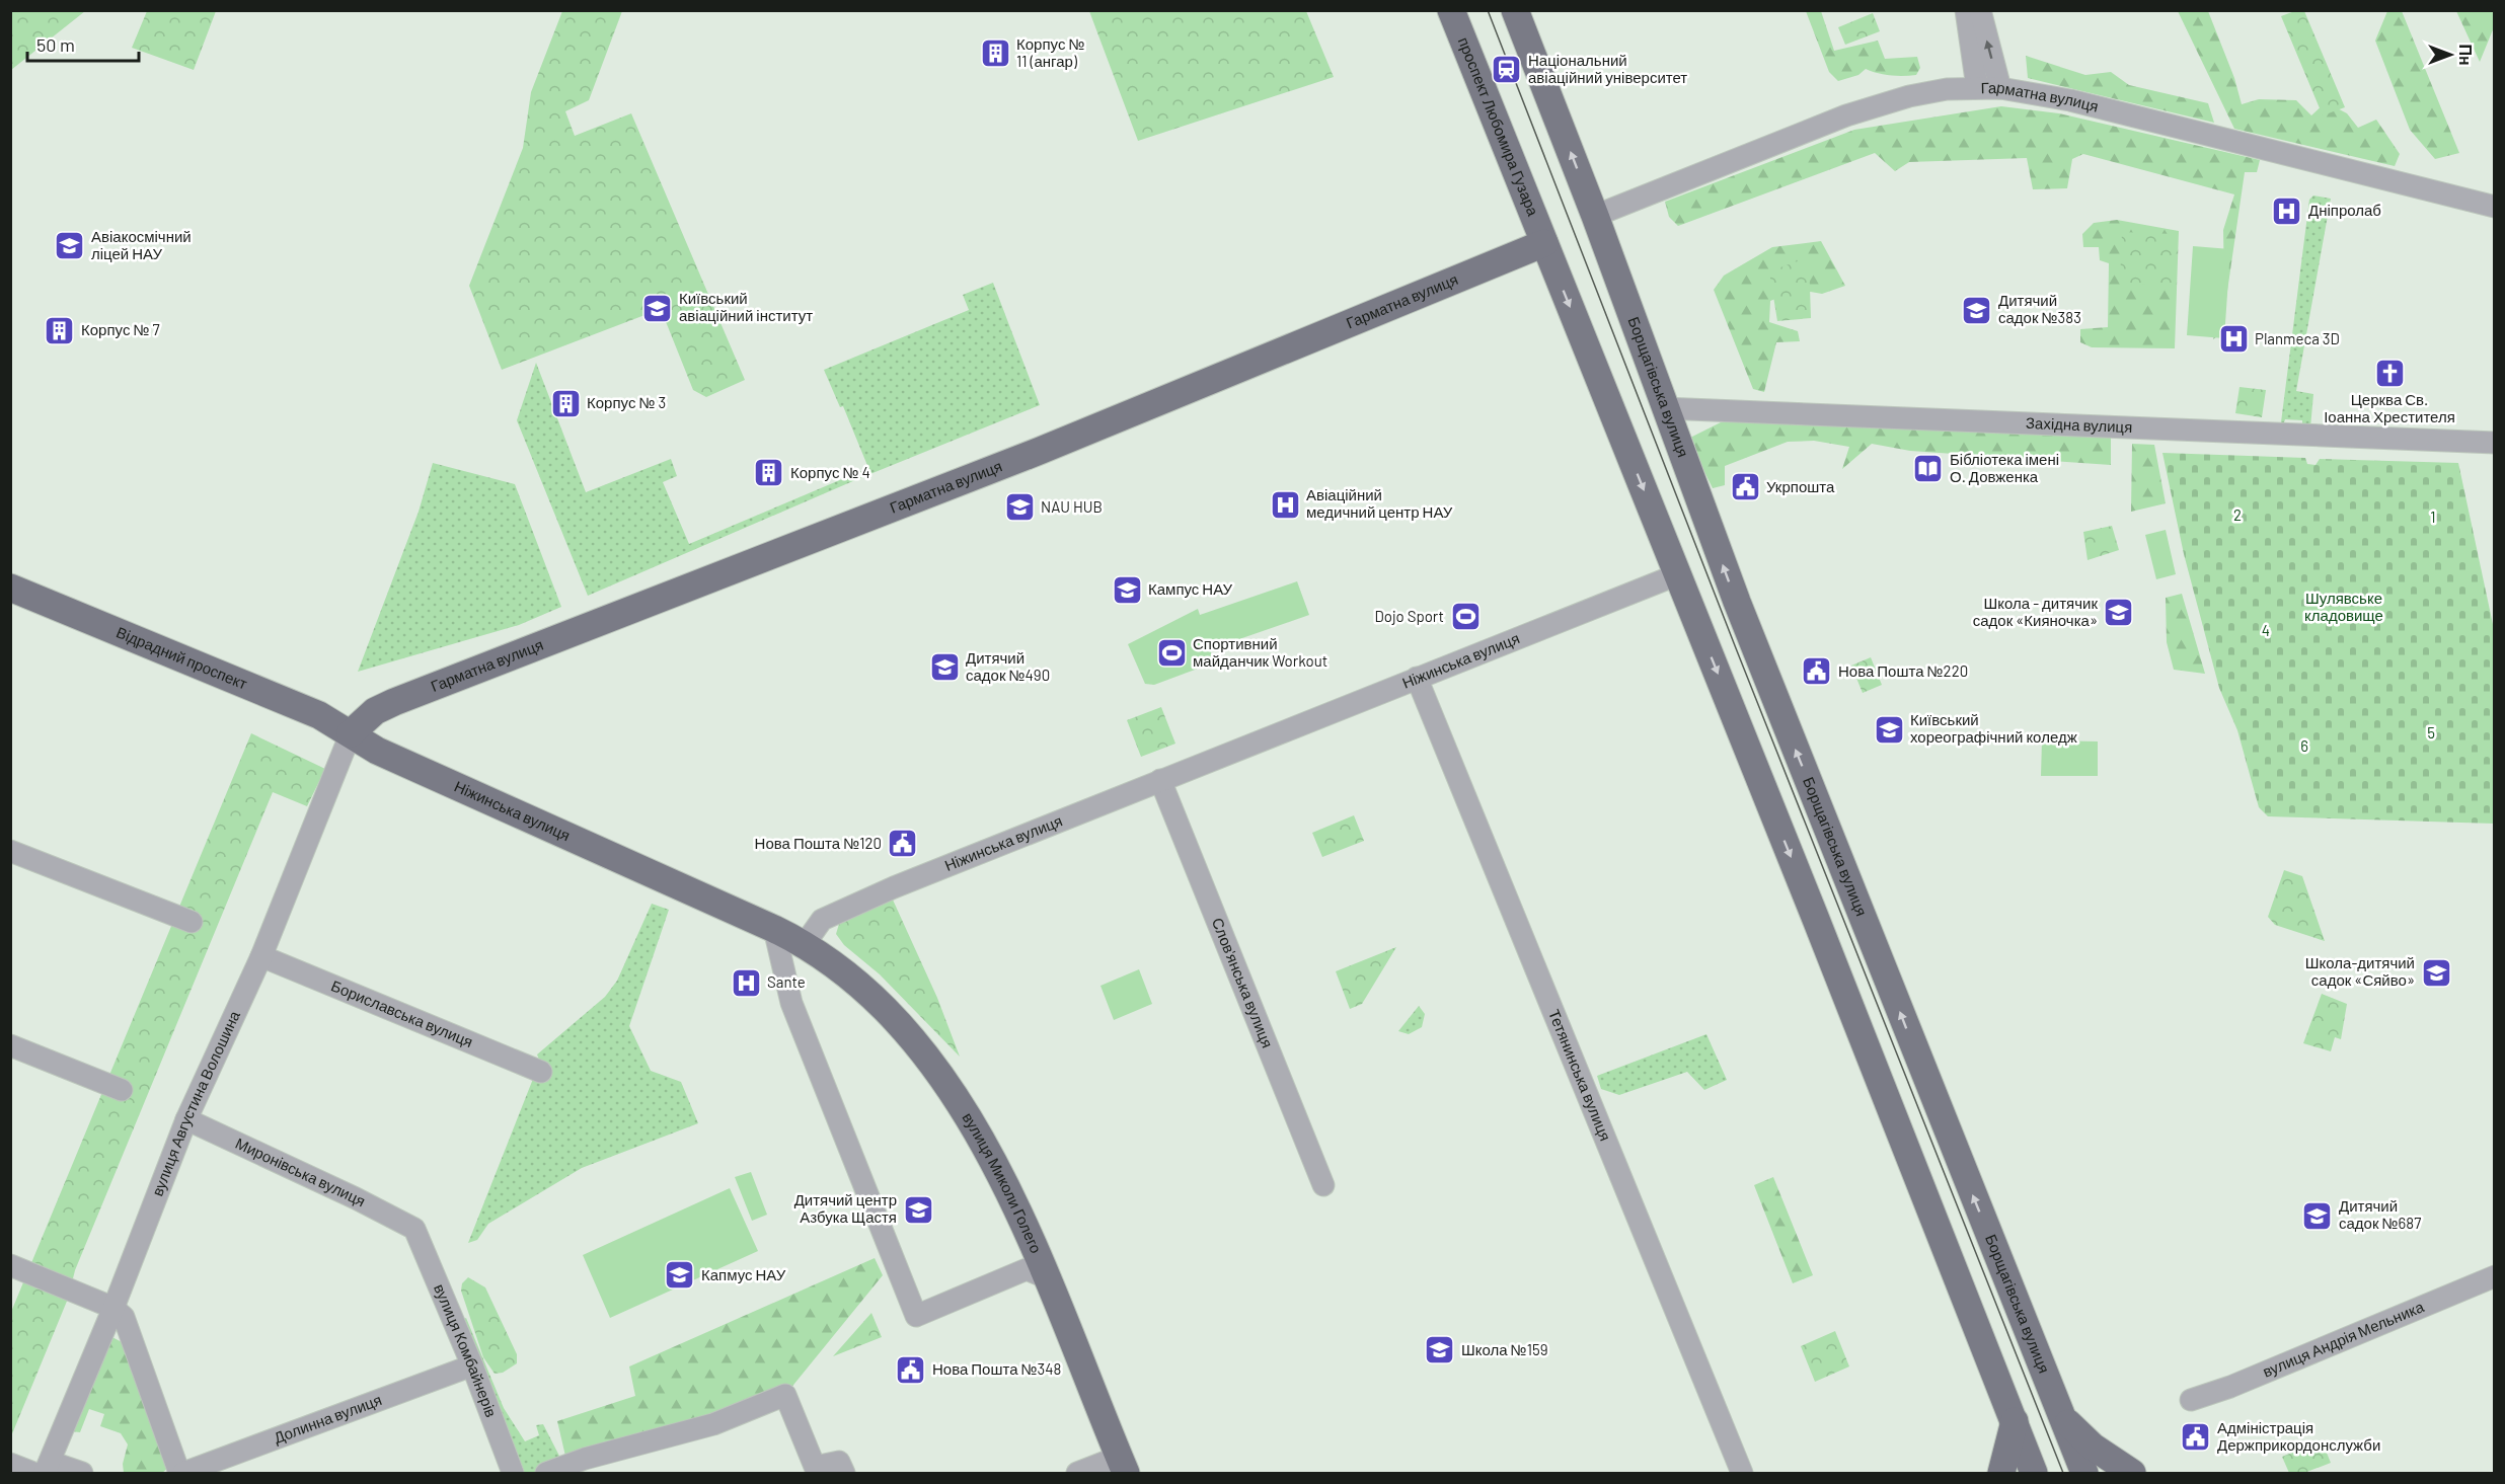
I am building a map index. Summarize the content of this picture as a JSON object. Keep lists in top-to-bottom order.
{
  "streets": {
    "main road": [
      "Гарматна вулиця",
      "проспект Любомира Гузара",
      "Борщагівська вулиця",
      "Відрадний проспект",
      "Ніжинська вулиця",
      "вулиця Миколи Голего"
    ],
    "street": [
      "Західна вулиця",
      "Слов'янська вулиця",
      "Бориславська вулиця",
      "Тетянинська вулиця",
      "вулиця Августина Волошина",
      "Миронівська вулиця",
      "вулиця Андрія Мельника",
      "вулиця Комбайнерів",
      "Долинна вулиця"
    ]
  },
  "crossings": [
    ["Гарматна вулиця", "проспект Любомира Гузара"],
    ["Гарматна вулиця", "Борщагівська вулиця"],
    ["Гарматна вулиця", "Відрадний проспект"],
    ["Гарматна вулиця", "Ніжинська вулиця"],
    ["Гарматна вулиця", "вулиця Августина Волошина"],
    ["Борщагівська вулиця", "Західна вулиця"],
    ["Відрадний проспект", "Ніжинська вулиця"],
    ["Відрадний проспект", "вулиця Августина Волошина"],
    ["Ніжинська вулиця", "Слов'янська вулиця"],
    ["Ніжинська вулиця", "Тетянинська вулиця"],
    ["Ніжинська вулиця", "вулиця Августина Волошина"],
    ["Ніжинська вулиця", "вулиця Миколи Голего"],
    ["Бориславська вулиця", "вулиця Августина Волошина"],
    ["вулиця Августина Волошина", "Миронівська вулиця"],
    ["Миронівська вулиця", "вулиця Комбайнерів"],
    ["вулиця Комбайнерів", "Долинна вулиця"]
  ],
  "parks": [
    "2",
    "1",
    "Шулявське кладовище",
    "4",
    "5",
    "6"
  ],
  "places": {
    "building": [
      "Корпус № 11 (ангар)",
      "Корпус № 7",
      "Корпус № 3",
      "Корпус № 4"
    ],
    "station": ["Національний авіаційний університет"],
    "hospital": [
      "Дніпролаб",
      "Planmeca 3D",
      "Авіаційний медичний центр НАУ",
      "Sante"
    ],
    "school or university": [
      "Авіакосмічний ліцей НАУ",
      "Київський авіаційний інститут",
      "Дитячий садок №383",
      "NAU HUB",
      "Кампус НАУ",
      "Школа - дитячик садок «Кияночка»",
      "Дитячий садок №490",
      "Київський хореографічний коледж",
      "Школа-дитячий садок «Сяйво»",
      "Дитячий центр Азбука Щастя",
      "Дитячий садок №687",
      "Капмус НАУ",
      "Школа №159"
    ],
    "church": ["Церква Св. Іоанна Хрестителя"],
    "library": ["Бібліотека імені О. Довженка"],
    "public building": [
      "Укрпошта",
      "Нова Пошта №220",
      "Нова Пошта №120",
      "Нова Пошта №348",
      "Адміністрація Держприкордонслужби"
    ],
    "sports": ["Dojo Sport", "Спортивний майданчик Workout"]
  },
  "scale_bar": "50 m",
  "north": "right"
}
